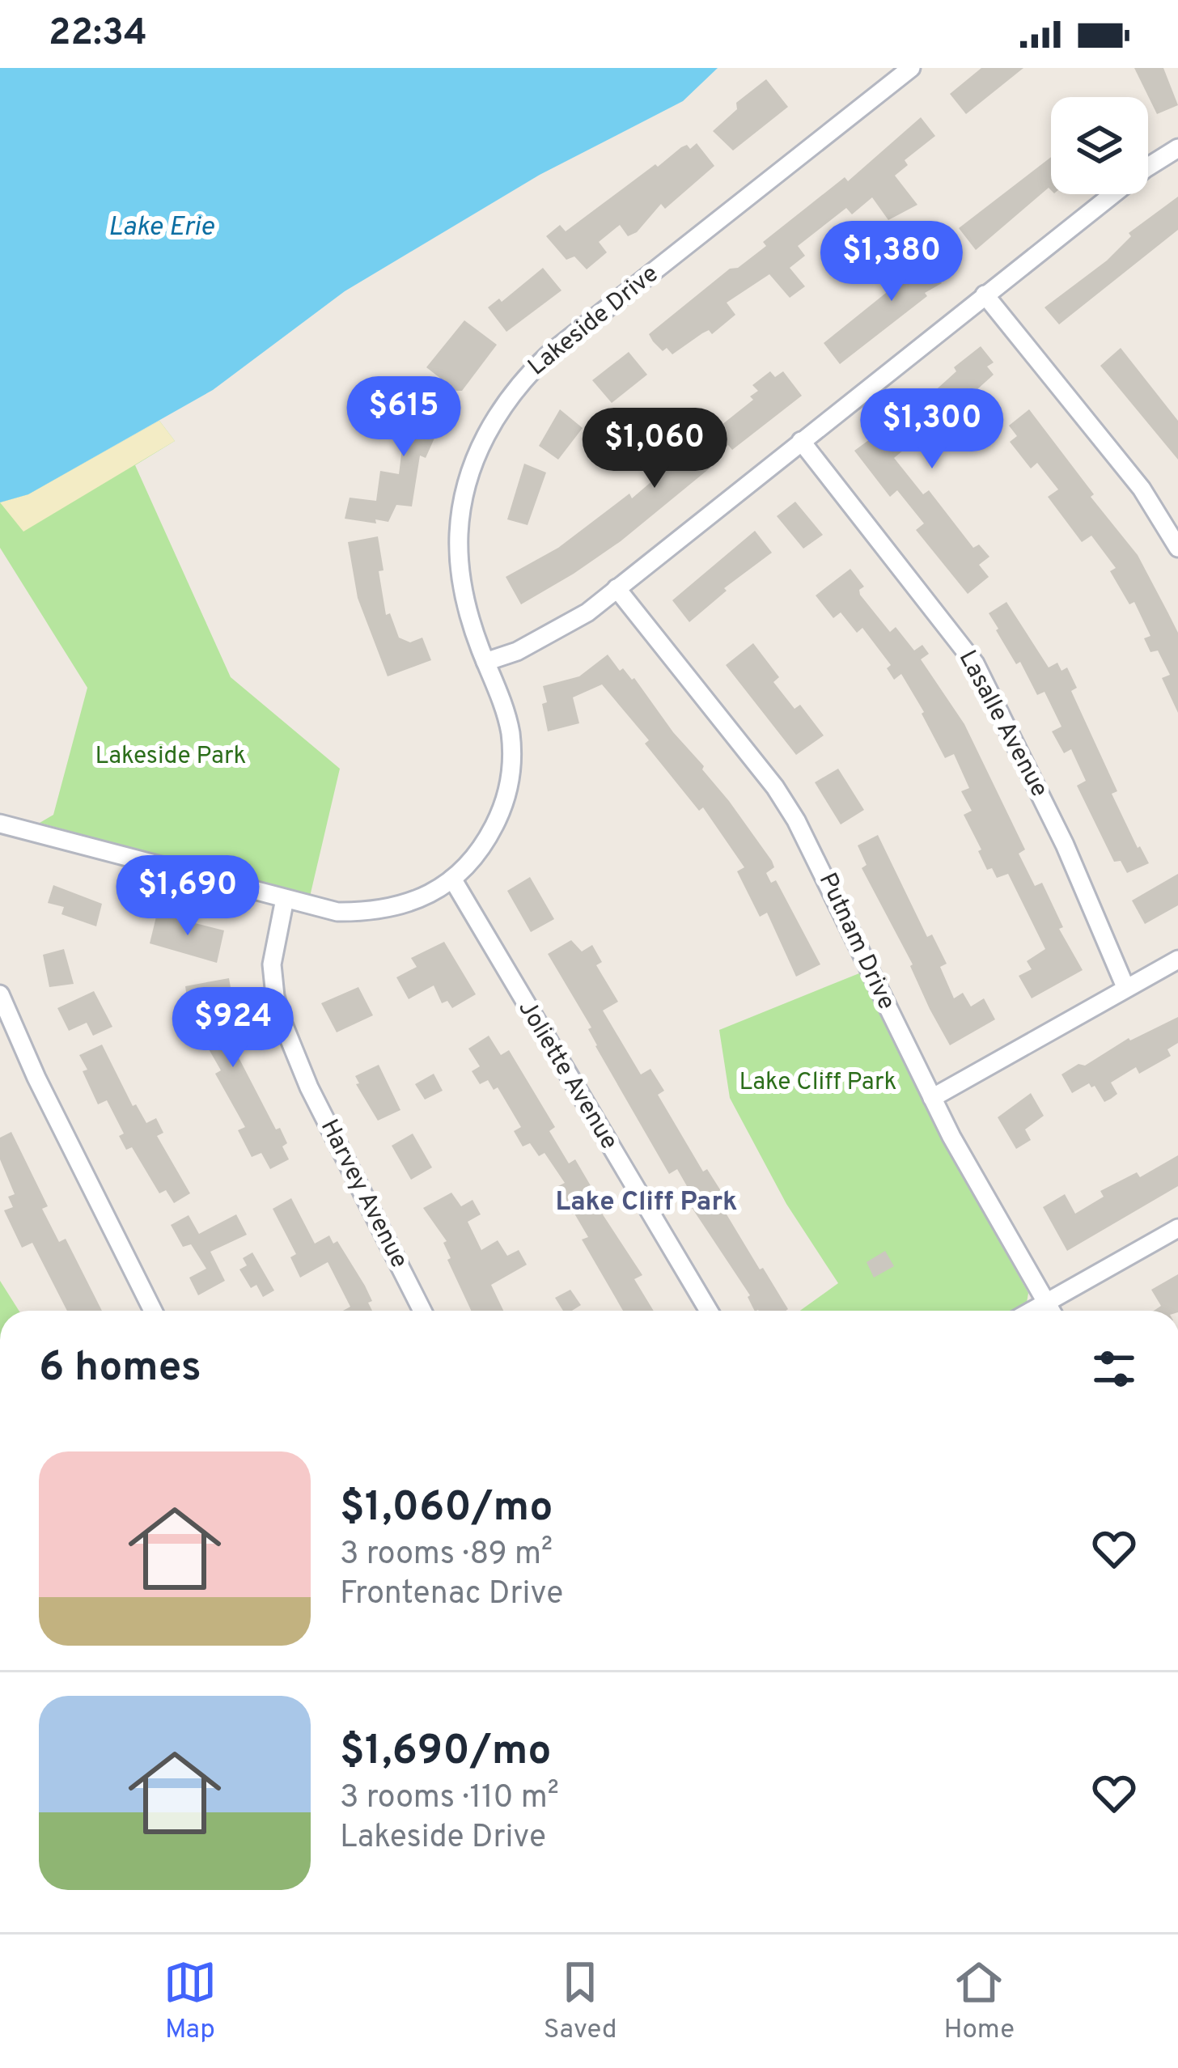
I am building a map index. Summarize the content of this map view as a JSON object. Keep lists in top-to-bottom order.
{
  "streets": {
    "street": [
      "Lakeside Drive",
      "Lasalle Avenue",
      "Putnam Drive",
      "Joliette Avenue",
      "Harvey Avenue"
    ]
  },
  "crossings": [
    ["Lakeside Drive", "Joliette Avenue"],
    ["Lakeside Drive", "Harvey Avenue"]
  ],
  "districts": ["Lake Cliff Park"],
  "water": ["Lake Erie"],
  "parks": ["Lakeside Park", "Lake Cliff Park"],
  "page": {
    "status": "22:34",
    "price": [
      "$1,380",
      "$615",
      "$1,300",
      "$1,060",
      "$1,690",
      "$924"
    ],
    "heading": "6 homes",
    "list": [
      {
        "name": "$1,060/mo",
        "note": "3 rooms · 89 m² · Frontenac Drive"
      },
      {
        "name": "$1,690/mo",
        "note": "3 rooms · 110 m² · Lakeside Drive"
      }
    ],
    "tabs": ["Map", "Saved", "Home"]
  }
}
